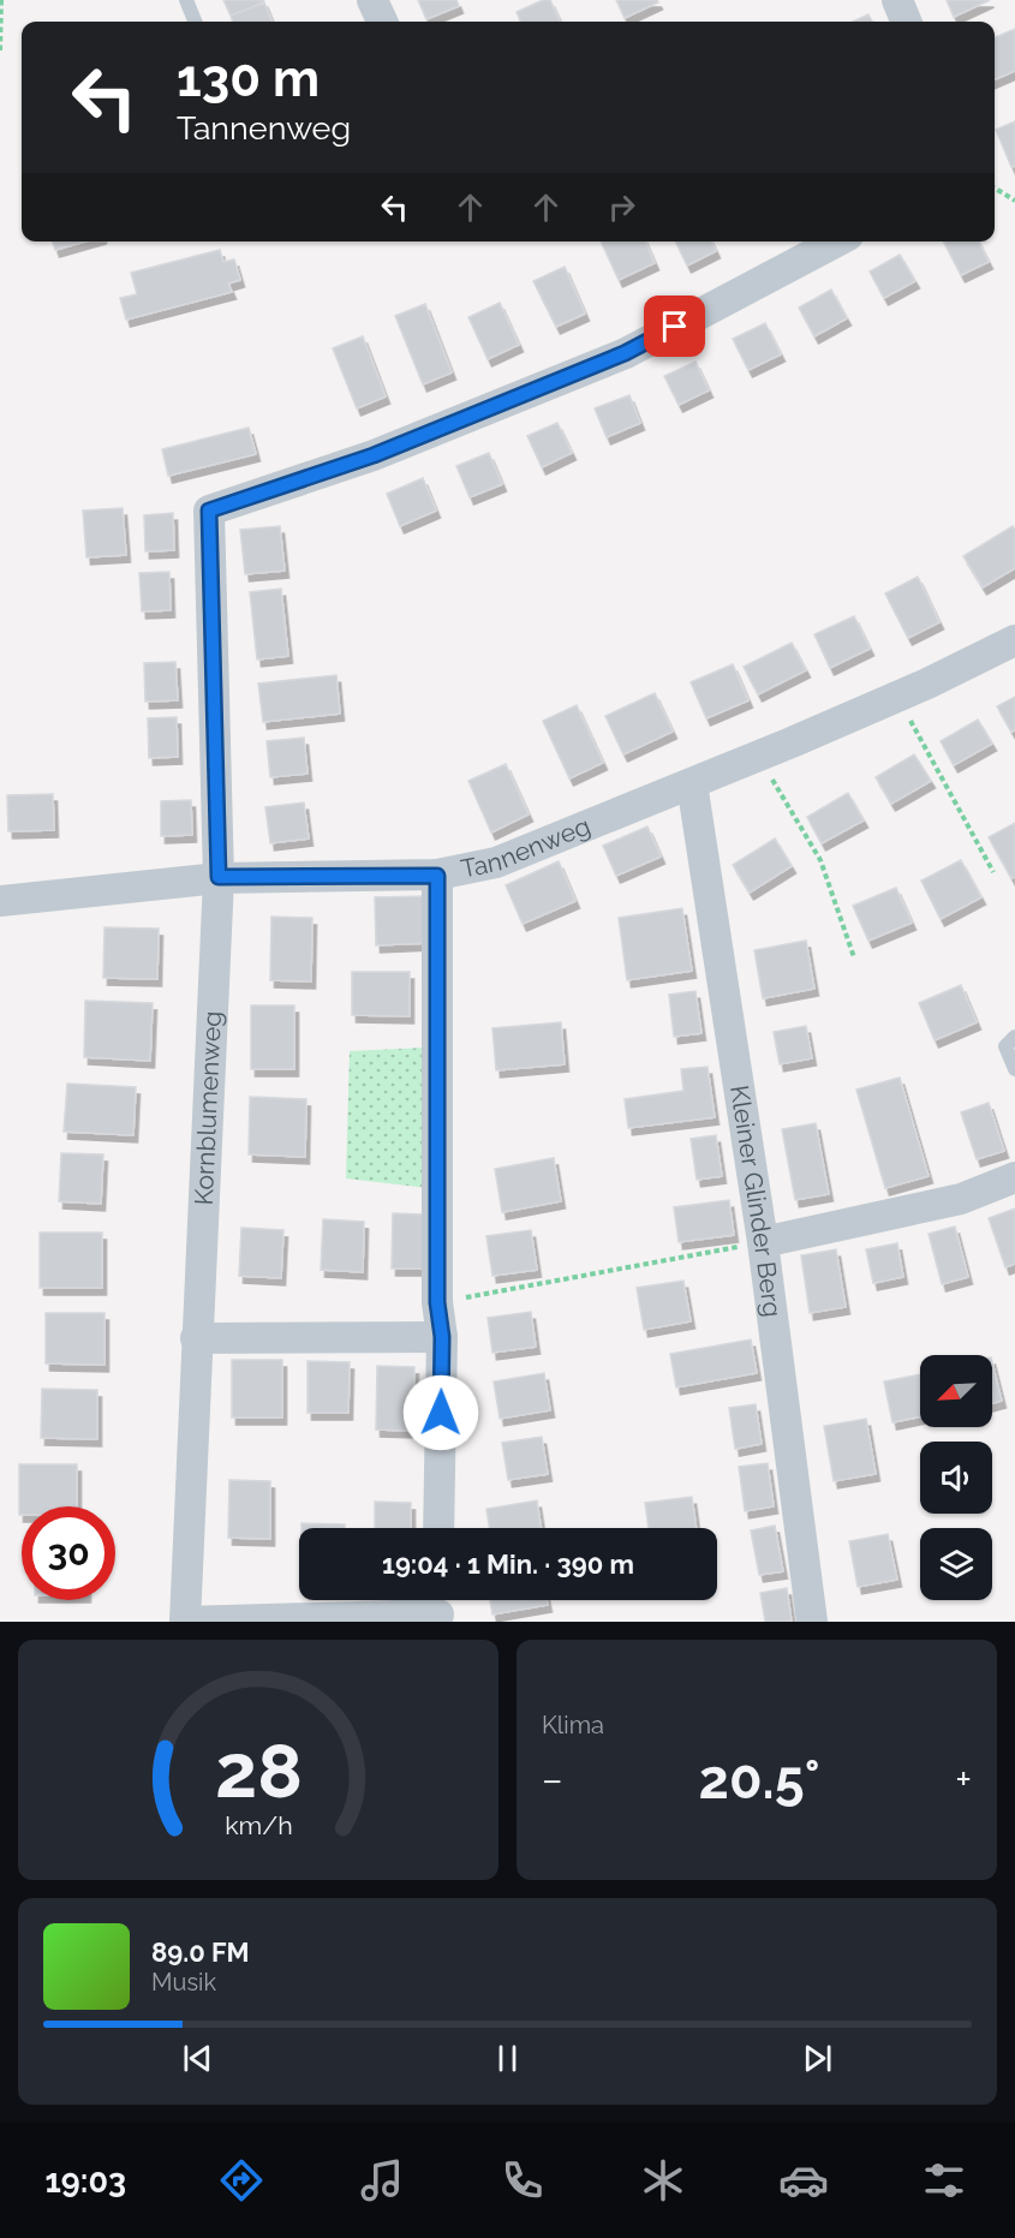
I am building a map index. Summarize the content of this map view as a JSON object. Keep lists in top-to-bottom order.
{
  "streets": {
    "street": ["Tannenweg", "Kornblumenweg", "Kleiner Glinder Berg"]
  },
  "crossings": [
    ["Tannenweg", "Kornblumenweg"],
    ["Tannenweg", "Kleiner Glinder Berg"]
  ],
  "north": "bottom left",
  "page": {
    "turn": ["130 m", "Tannenweg"],
    "limit": "30",
    "trip": "19:04 · 1 Min. · 390 m",
    "tile": "Klima",
    "heat": ["−", "20.5°", "+"],
    "song": ["89.0 FM", "Musik"],
    "tabs": "19:03",
    "gauge": ["28", "km/h"]
  }
}
